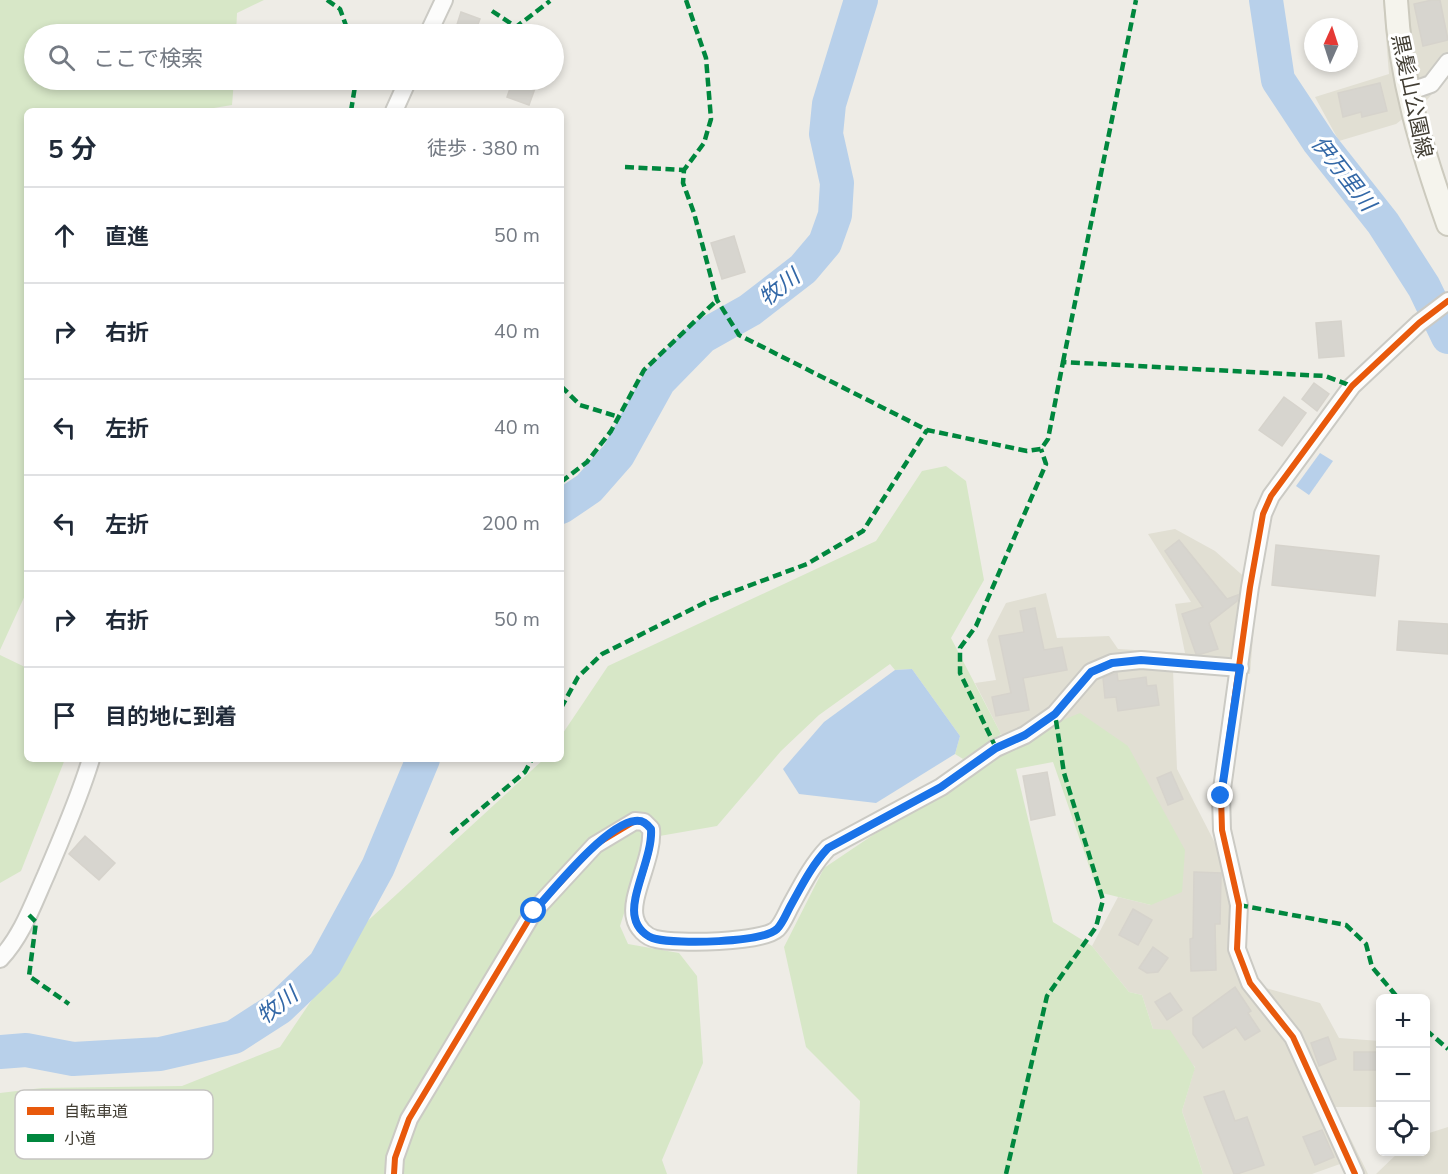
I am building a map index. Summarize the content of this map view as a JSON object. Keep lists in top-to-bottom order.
{
  "streets": {
    "main road": ["黒髪山公園線"]
  },
  "water": ["伊万里川", "牧川"],
  "legend": ["自転車道", "小道"],
  "north": "top",
  "page": {
    "search": "ここで検索",
    "heading": ["5 分", "徒歩 · 380 m"],
    "list": [
      ["直進", "50 m"],
      ["右折", "40 m"],
      ["左折", "40 m"],
      ["左折", "200 m"],
      ["右折", "50 m"],
      "目的地に到着"
    ],
    "map_buttons": ["+", "−"]
  }
}
